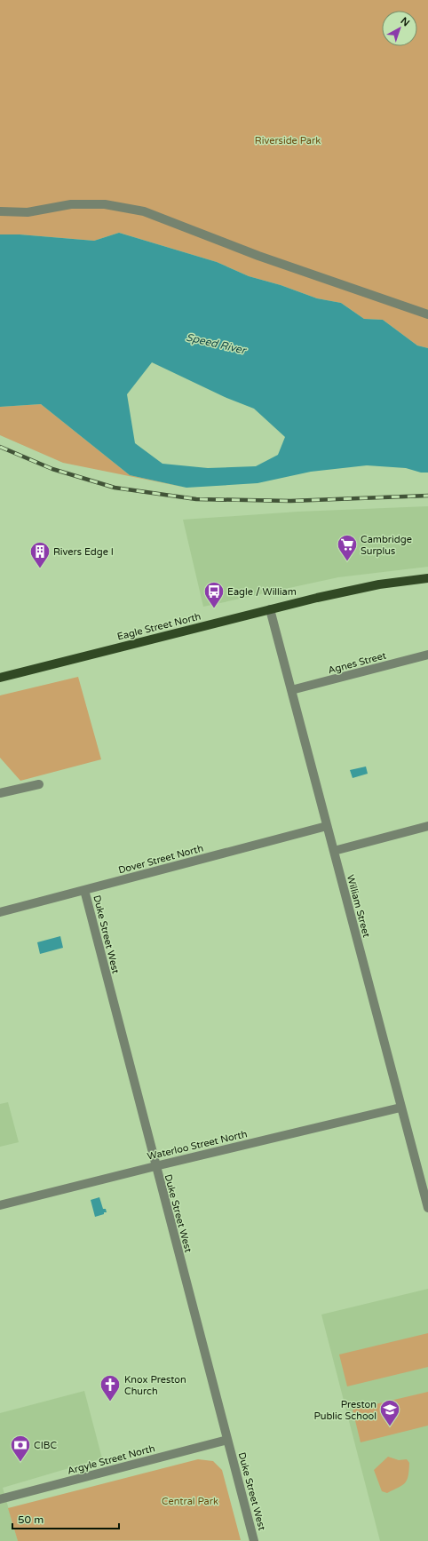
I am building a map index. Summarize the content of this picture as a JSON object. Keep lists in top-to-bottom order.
{
  "streets": {
    "main road": ["Eagle Street North"],
    "street": [
      "Agnes Street",
      "Dover Street North",
      "William Street",
      "Duke Street West",
      "Waterloo Street North",
      "Argyle Street North"
    ]
  },
  "crossings": [
    ["Eagle Street North", "William Street"],
    ["Agnes Street", "William Street"],
    ["Dover Street North", "William Street"],
    ["Dover Street North", "Duke Street West"],
    ["William Street", "Waterloo Street North"],
    ["Duke Street West", "Waterloo Street North"],
    ["Duke Street West", "Argyle Street North"]
  ],
  "water": ["Speed River"],
  "parks": ["Riverside Park", "Central Park"],
  "places": {
    "supermarket": ["Cambridge Surplus"],
    "building": ["Rivers Edge I"],
    "bus stop": ["Eagle / William"],
    "church": ["Knox Preston Church"],
    "school or university": ["Preston Public School"],
    "bank": ["CIBC"]
  },
  "scale_bar": "50 m",
  "north": "top right"
}
